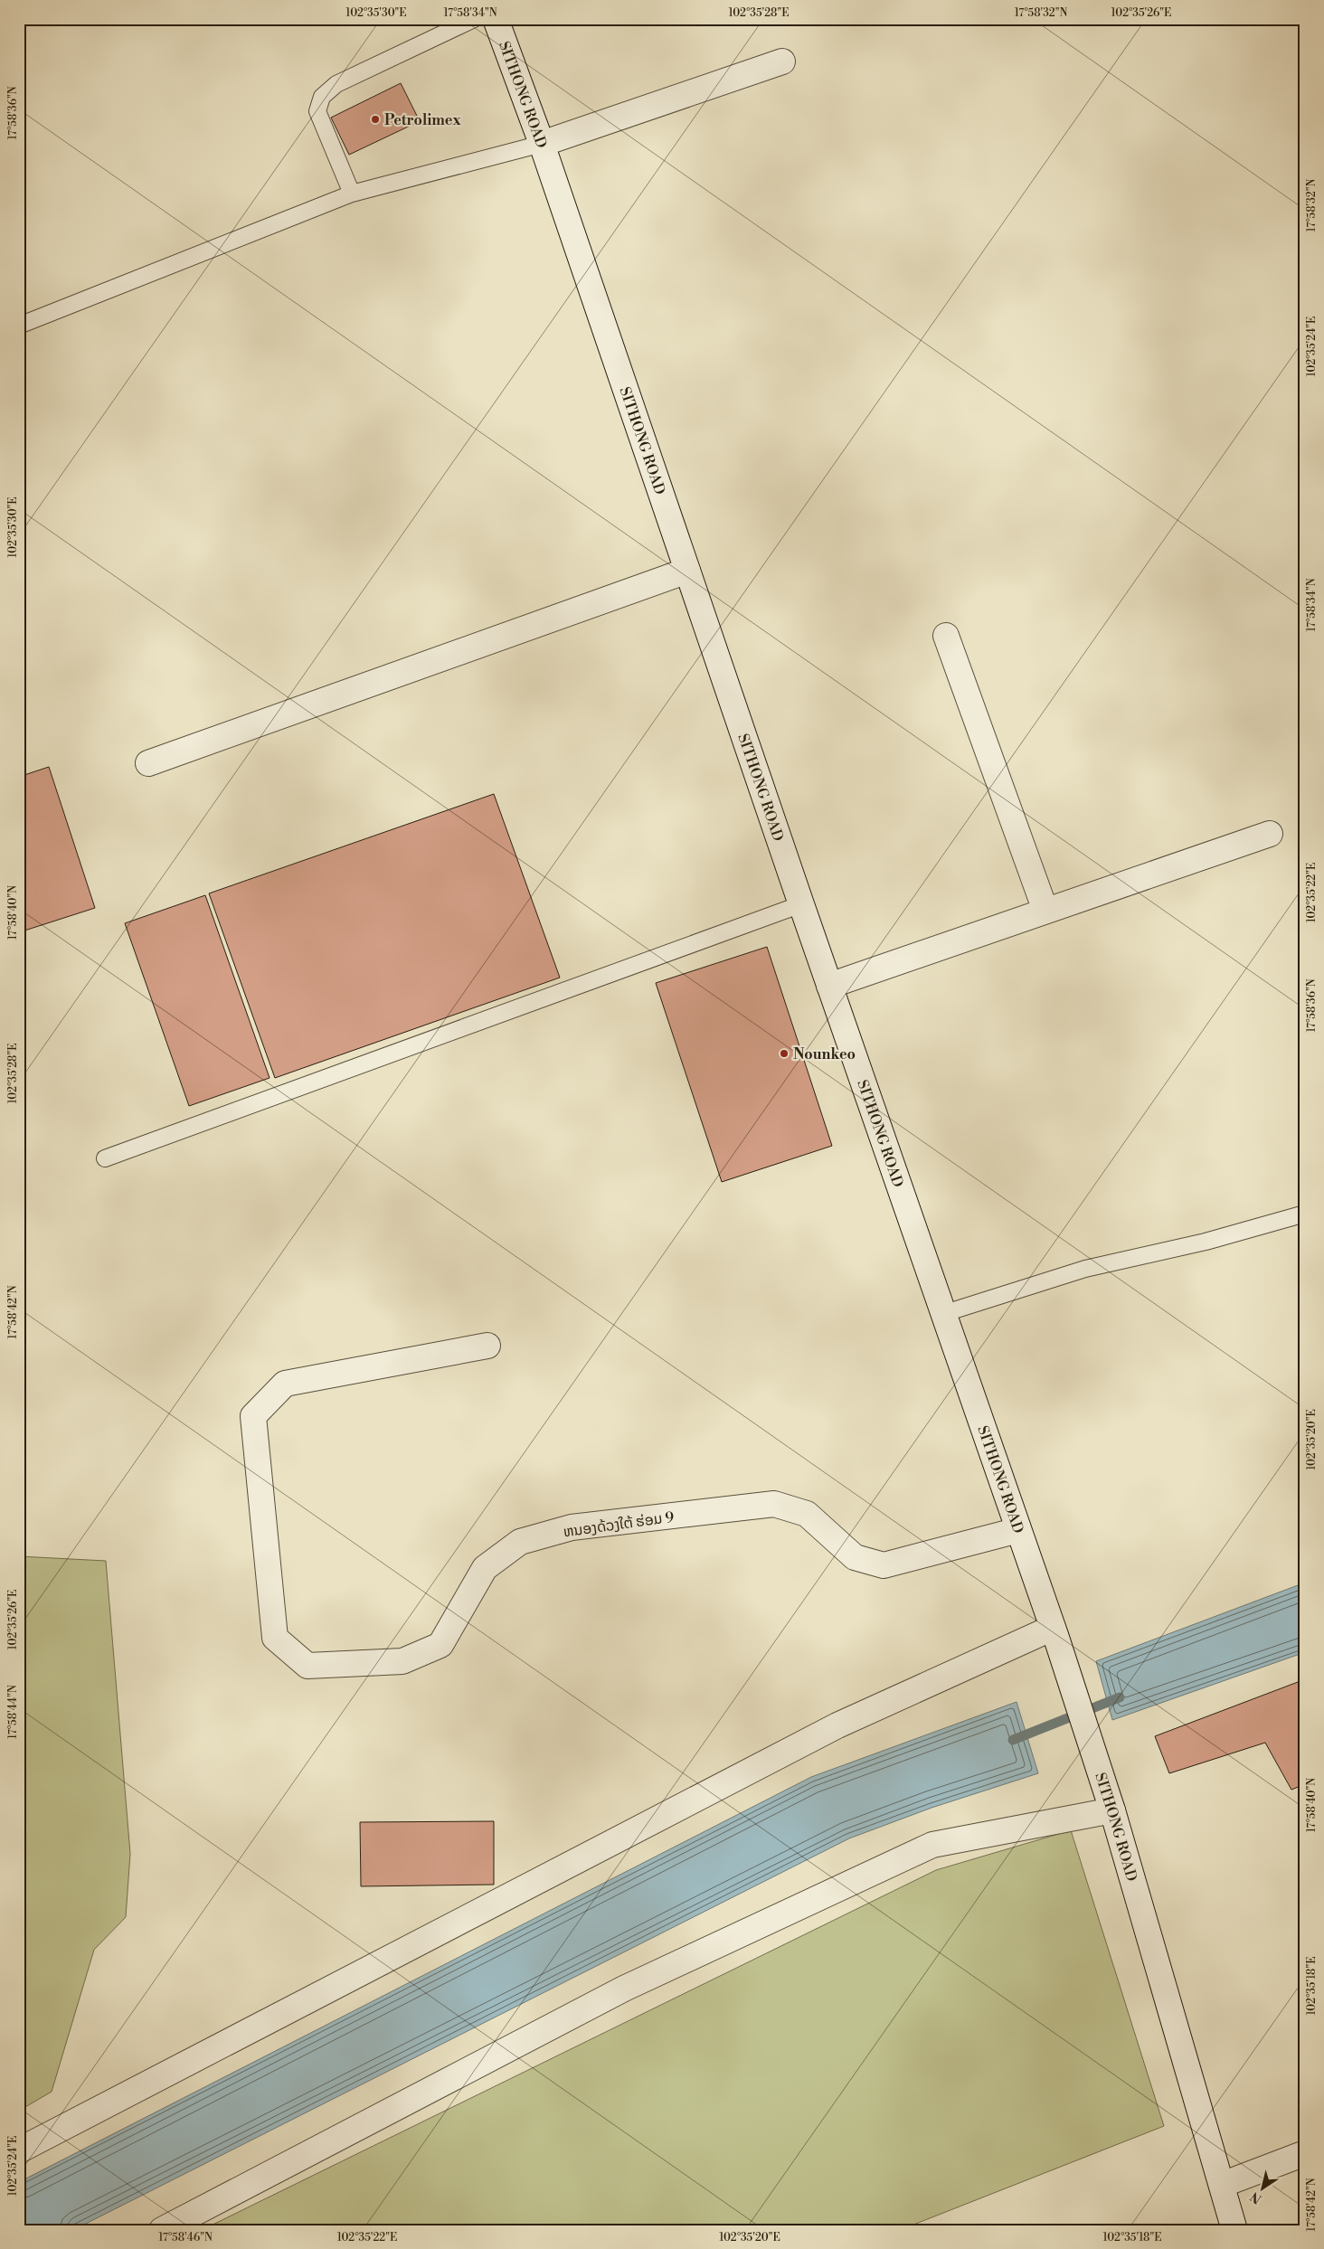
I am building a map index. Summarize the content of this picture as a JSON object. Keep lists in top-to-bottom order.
{
  "streets": {
    "street": ["SITHONG ROAD", "ຫນອງດ້ວງໃຕ້ ຮ່ອມ 9"]
  },
  "crossings": [
    ["SITHONG ROAD", "ຫນອງດ້ວງໃຕ້ ຮ່ອມ 9"]
  ],
  "places": ["Petrolimex", "Nounkeo"],
  "north": "bottom left",
  "coordinates": [
    "102°35'30\"E",
    "17°58'34\"N",
    "102°35'28\"E",
    "17°58'32\"N",
    "102°35'26\"E",
    "17°58'36\"N",
    "102°35'24\"E",
    "102°35'22\"E",
    "17°58'40\"N",
    "17°58'42\"N",
    "102°35'20\"E",
    "17°58'44\"N",
    "102°35'18\"E",
    "17°58'46\"N"
  ]
}
